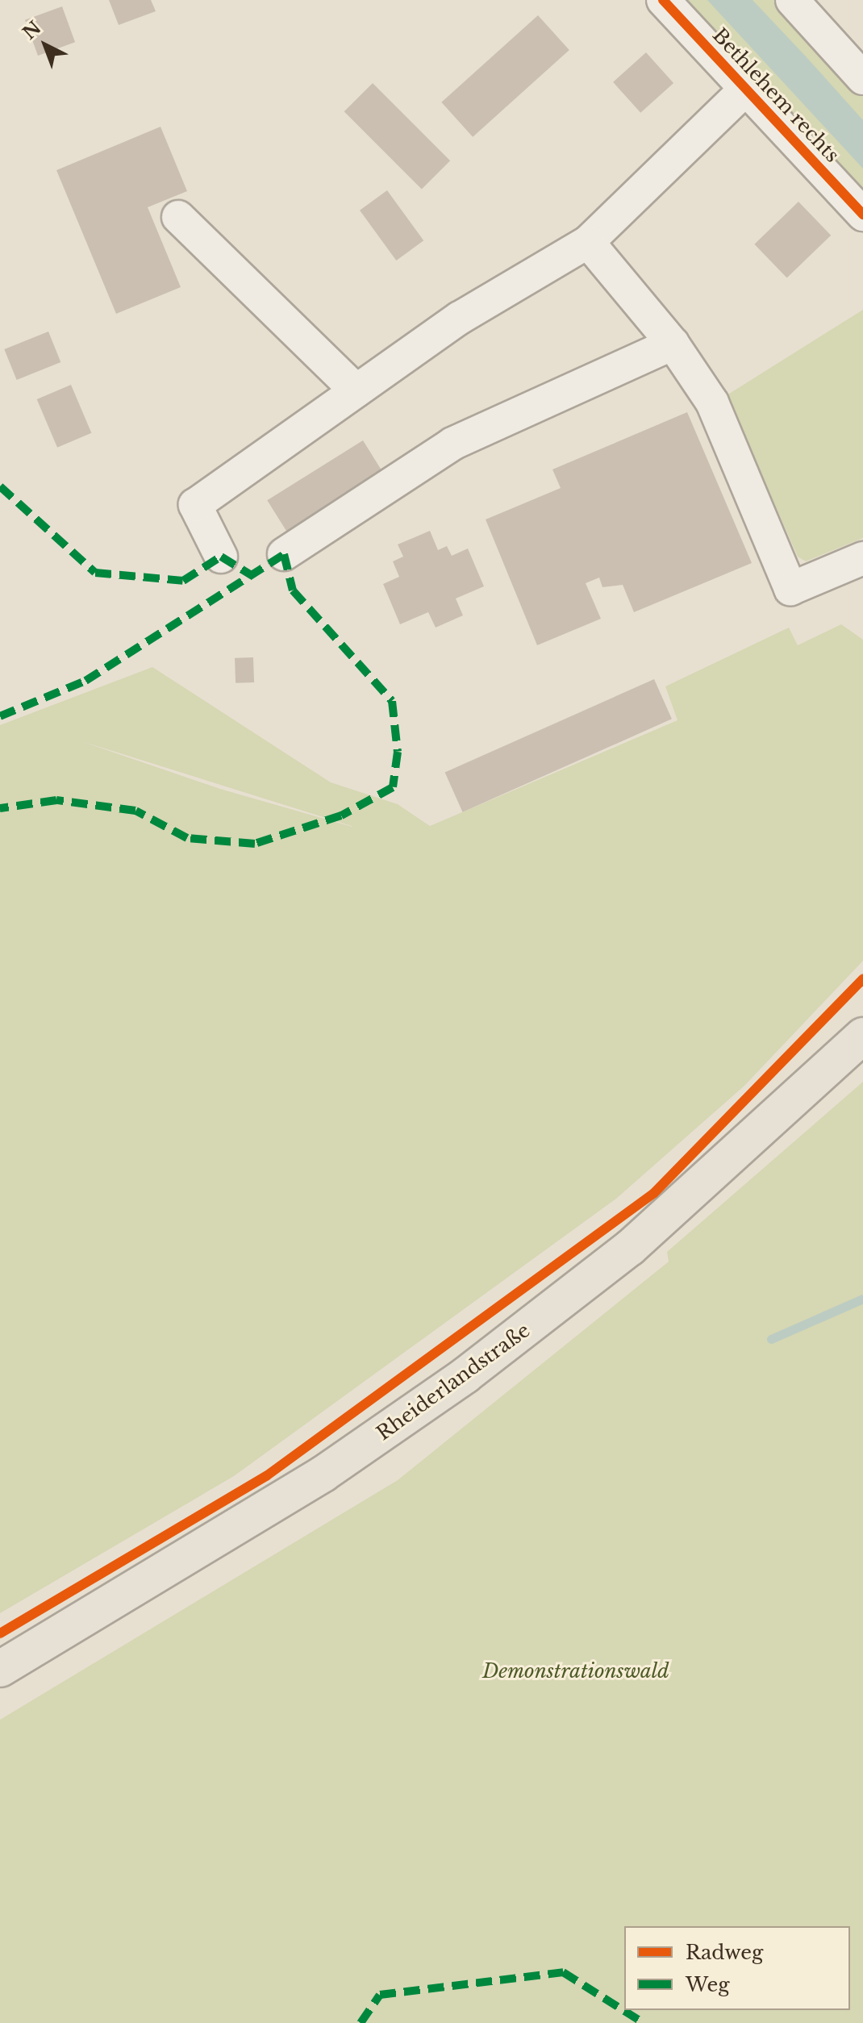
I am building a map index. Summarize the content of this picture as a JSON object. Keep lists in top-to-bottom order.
{
  "streets": {
    "main road": ["Rheiderlandstraße"],
    "street": ["Bethlehem rechts"]
  },
  "parks": ["Demonstrationswald"],
  "legend": ["Radweg", "Weg"],
  "north": "top left"
}
